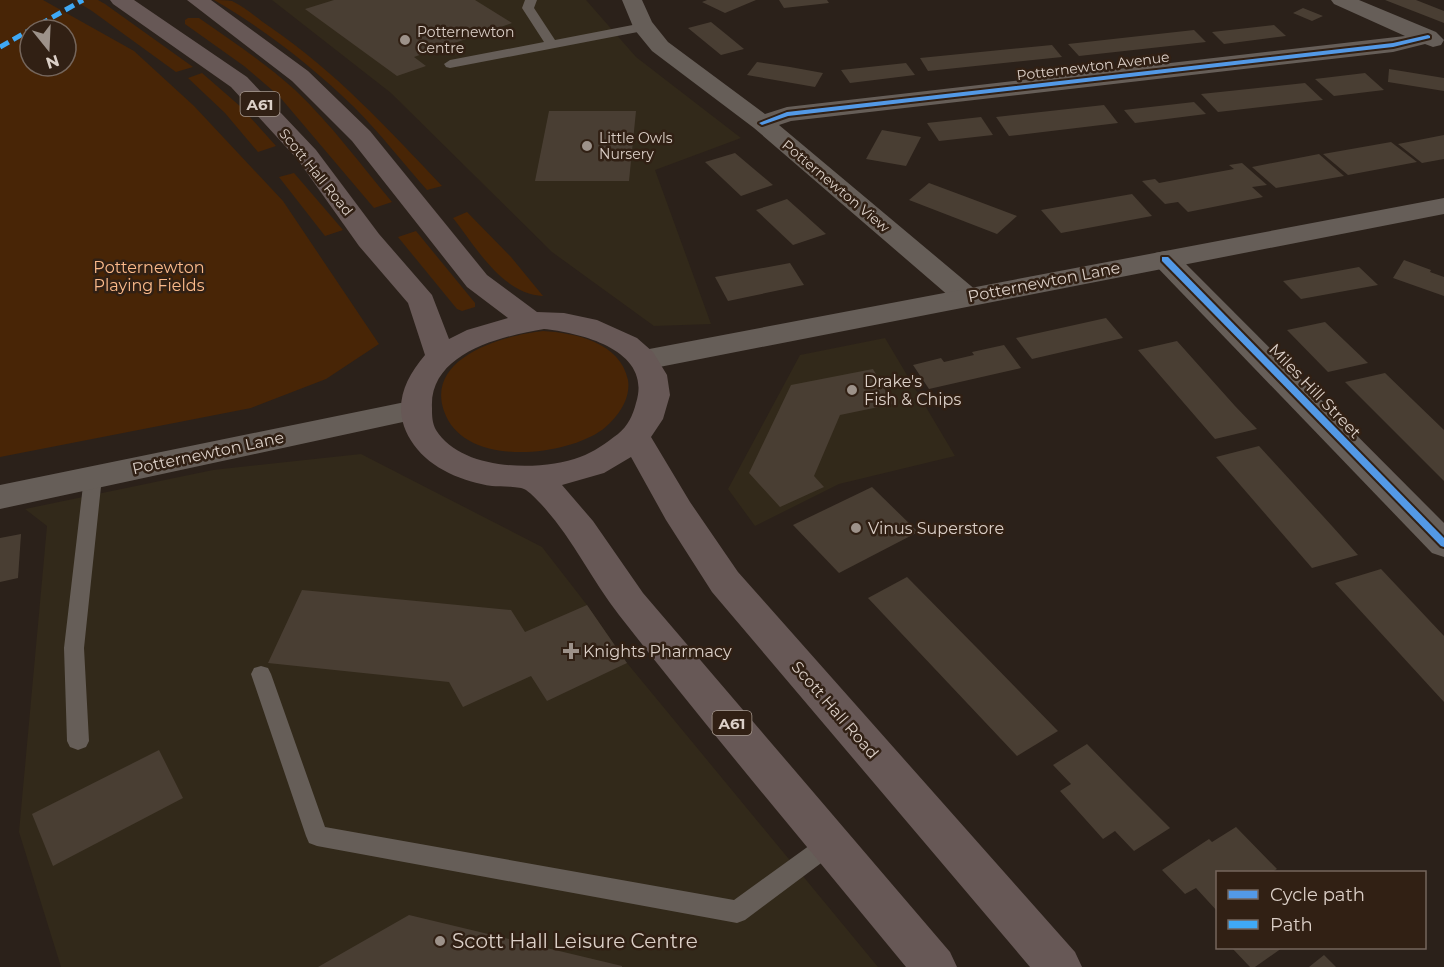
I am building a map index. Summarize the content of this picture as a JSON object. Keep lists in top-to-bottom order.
{
  "streets": {
    "highway": ["A61", "Scott Hall Road"],
    "street": [
      "Potternewton Avenue",
      "Potternewton View",
      "Potternewton Lane",
      "Miles Hill Street"
    ]
  },
  "crossings": [
    ["Potternewton Avenue", "Potternewton View"],
    ["A61", "Scott Hall Road"],
    ["A61", "Potternewton Lane"],
    ["Scott Hall Road", "Potternewton Lane"],
    ["Potternewton View", "Potternewton Lane"],
    ["Potternewton Lane", "Miles Hill Street"]
  ],
  "parks": ["Potternewton Playing Fields"],
  "places": {
    "other": [
      "Potternewton Centre",
      "Little Owls Nursery",
      "Drake's Fish & Chips",
      "Vinus Superstore",
      "Scott Hall Leisure Centre"
    ],
    "health": ["Knights Pharmacy"]
  },
  "legend": ["Cycle path", "Path"],
  "north": "bottom"
}
